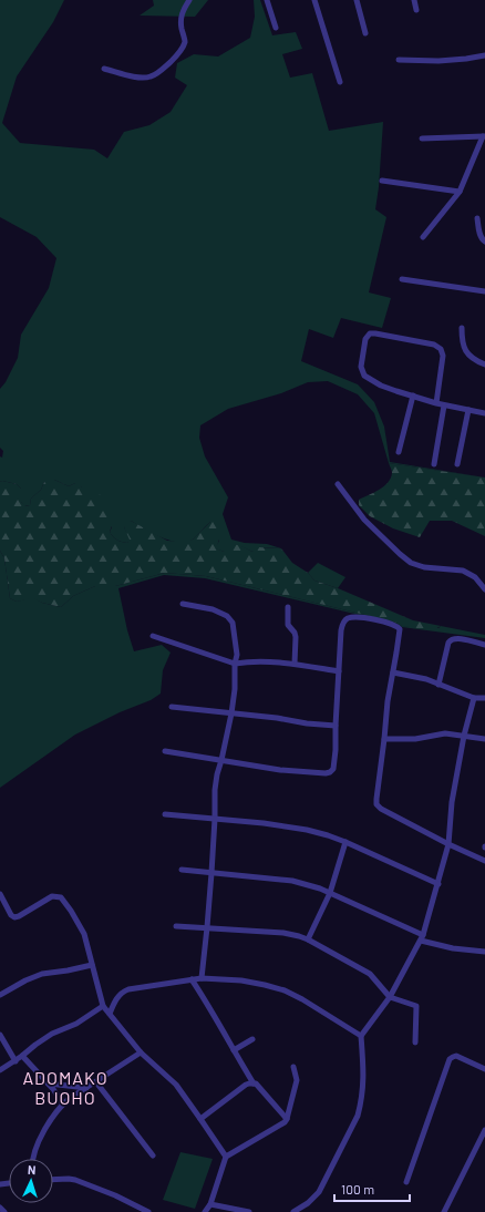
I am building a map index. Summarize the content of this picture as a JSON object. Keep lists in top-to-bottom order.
{
  "districts": ["ADOMAKO BUOHO"],
  "scale_bar": "100 m",
  "north": "top"
}
